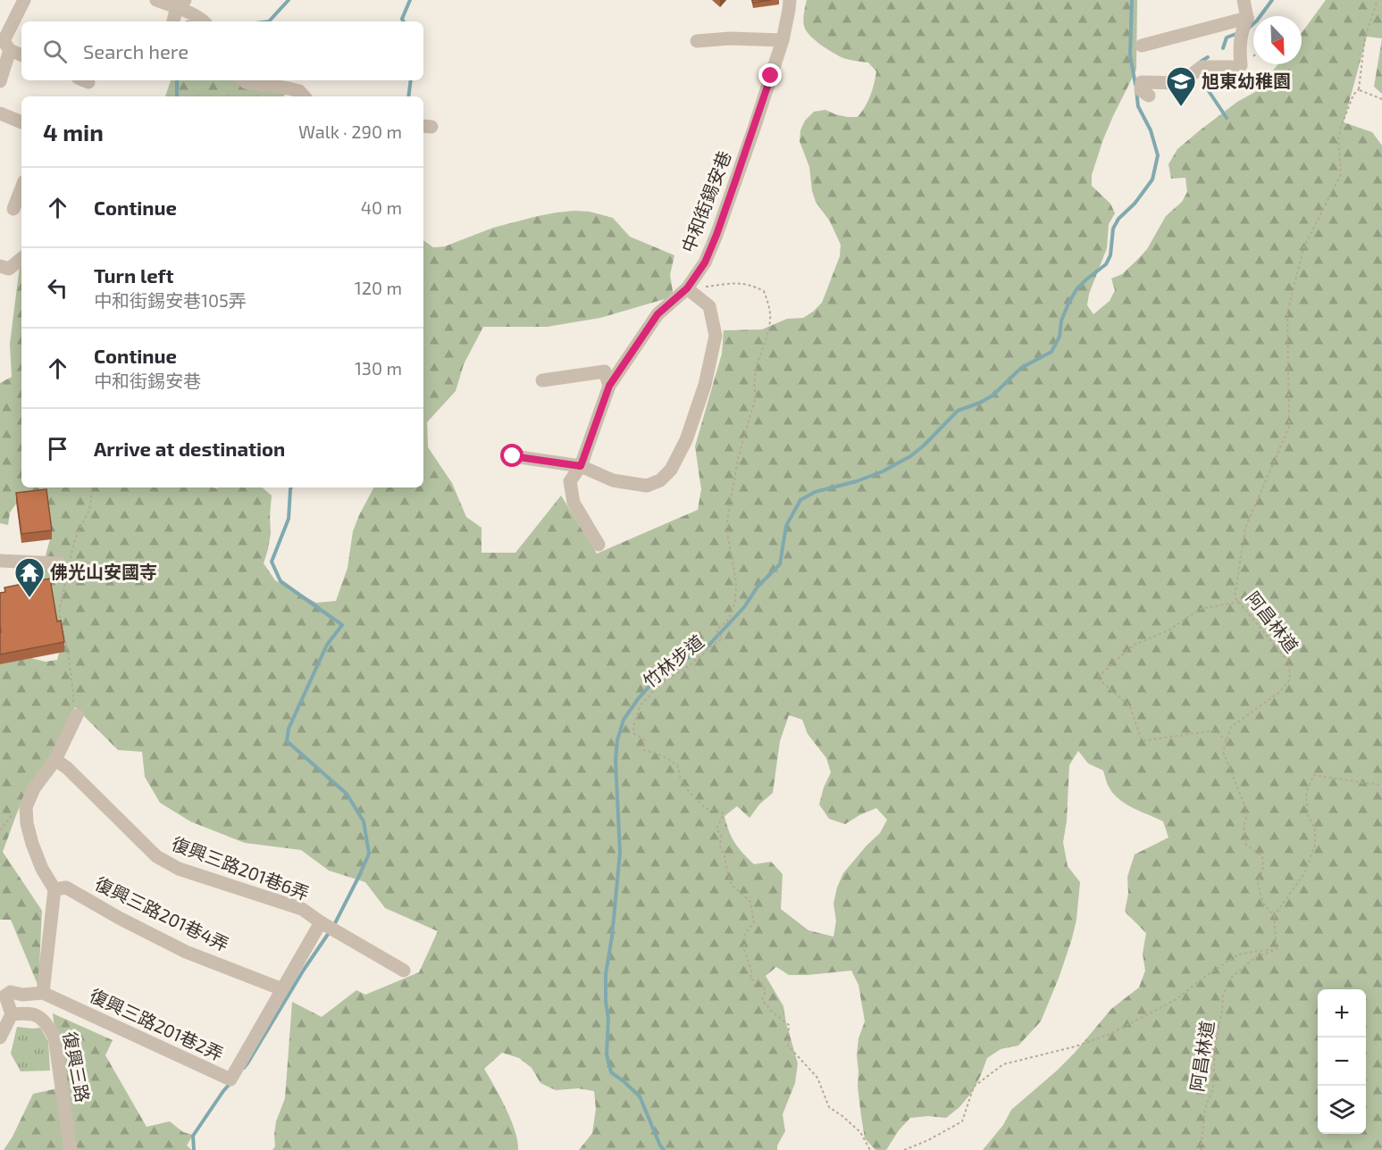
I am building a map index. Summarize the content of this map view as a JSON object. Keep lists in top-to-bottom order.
{
  "streets": {
    "street": [
      "中和街錫安巷",
      "復興三路201巷6弄",
      "復興三路201巷4弄",
      "復興三路201巷2弄",
      "復興三路"
    ],
    "path": ["阿昌林道", "竹林步道"]
  },
  "crossings": [
    ["中和街錫安巷", "竹林步道"],
    ["復興三路201巷6弄", "復興三路201巷2弄"],
    ["復興三路201巷4弄", "復興三路201巷2弄"],
    ["復興三路201巷2弄", "復興三路"]
  ],
  "places": {
    "school or university": ["旭東幼稚園"],
    "temple": ["佛光山安國寺"]
  },
  "north": "bottom right",
  "page": {
    "search": "Search here",
    "heading": ["4 min", "Walk · 290 m"],
    "list": [
      ["Continue", "40 m"],
      ["Turn left", "中和街錫安巷105弄", "120 m"],
      ["Continue", "中和街錫安巷", "130 m"],
      "Arrive at destination"
    ],
    "map_buttons": ["+", "−"]
  }
}
